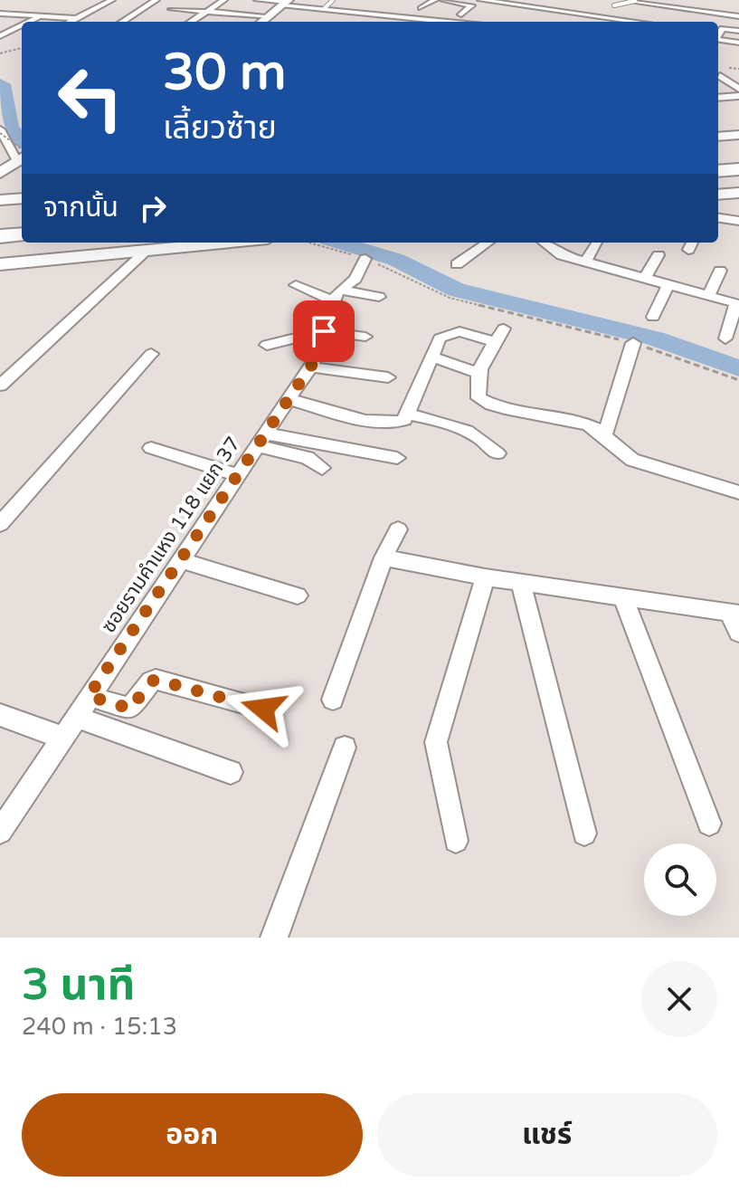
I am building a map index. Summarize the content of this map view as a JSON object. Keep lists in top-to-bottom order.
{
  "streets": {
    "street": ["ซอยรามคำแหง 118 แยก 37"]
  },
  "page": {
    "turn": ["30 m", "เลี้ยวซ้าย"],
    "then": "จากนั้น",
    "heading": ["3 นาที", "240 m · 15:13"],
    "buttons": ["ออก", "แชร์"]
  }
}
